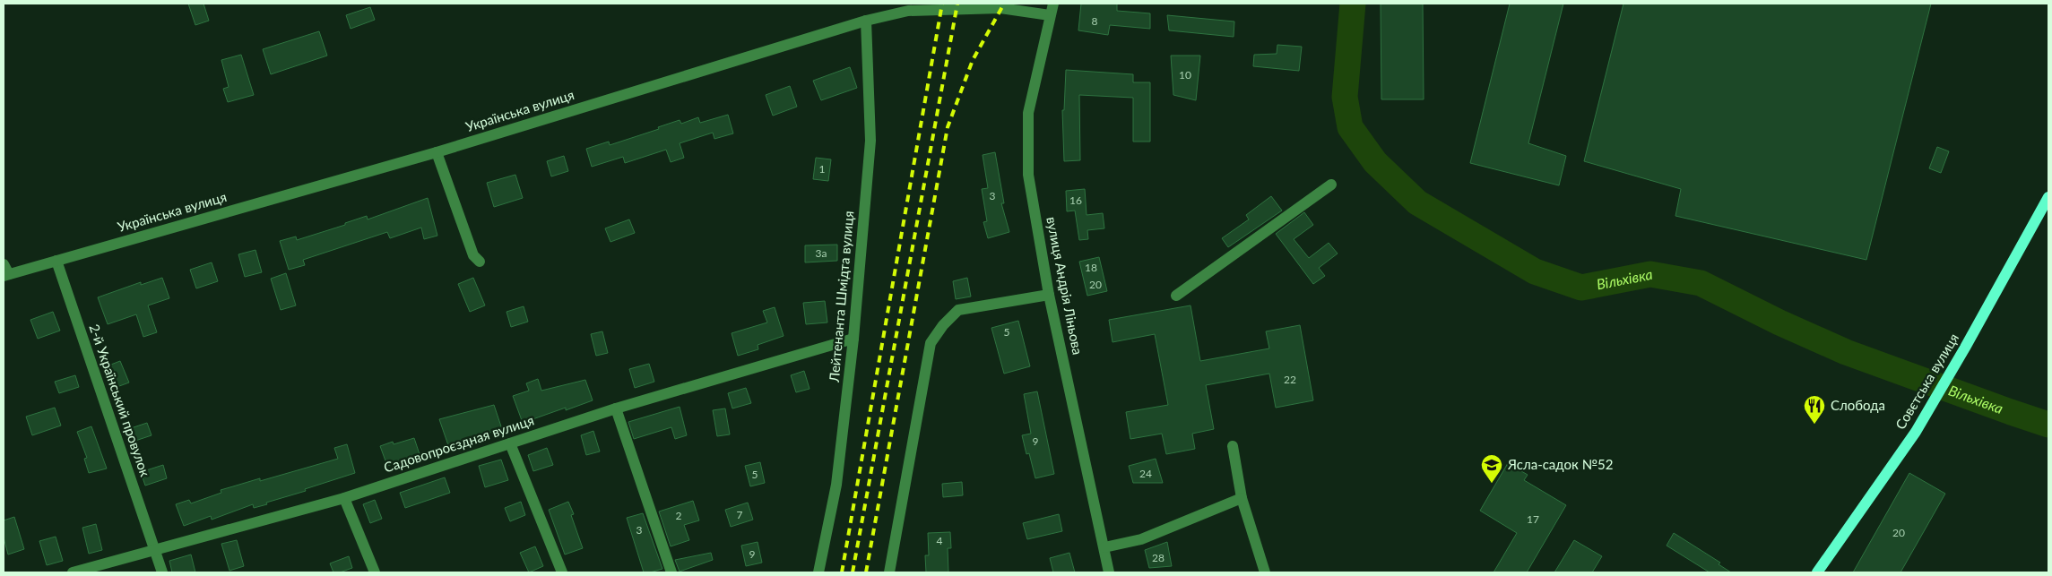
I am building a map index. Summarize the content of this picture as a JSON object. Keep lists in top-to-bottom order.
{
  "streets": {
    "main road": ["Совєтська вулиця"],
    "street": [
      "Українська вулиця",
      "вулиця Андрія Ліньова",
      "Лейтенанта Шмідта вулиця",
      "2-й Український провулок",
      "Садовопроєздная вулиця"
    ]
  },
  "crossings": [
    ["Українська вулиця", "вулиця Андрія Ліньова"],
    ["Українська вулиця", "Лейтенанта Шмідта вулиця"],
    ["Українська вулиця", "2-й Український провулок"],
    ["Лейтенанта Шмідта вулиця", "Садовопроєздная вулиця"],
    ["2-й Український провулок", "Садовопроєздная вулиця"]
  ],
  "water": ["Вільхівка"],
  "places": {
    "restaurant": ["Слобода"],
    "school or university": ["Ясла-садок №52"]
  },
  "house_numbers": [
    "8",
    "10",
    "1",
    "3",
    "16",
    "3а",
    "18",
    "20",
    "5",
    "22",
    "9",
    "24",
    "5",
    "7",
    "2",
    "17",
    "3",
    "20",
    "4",
    "9",
    "28"
  ]
}
